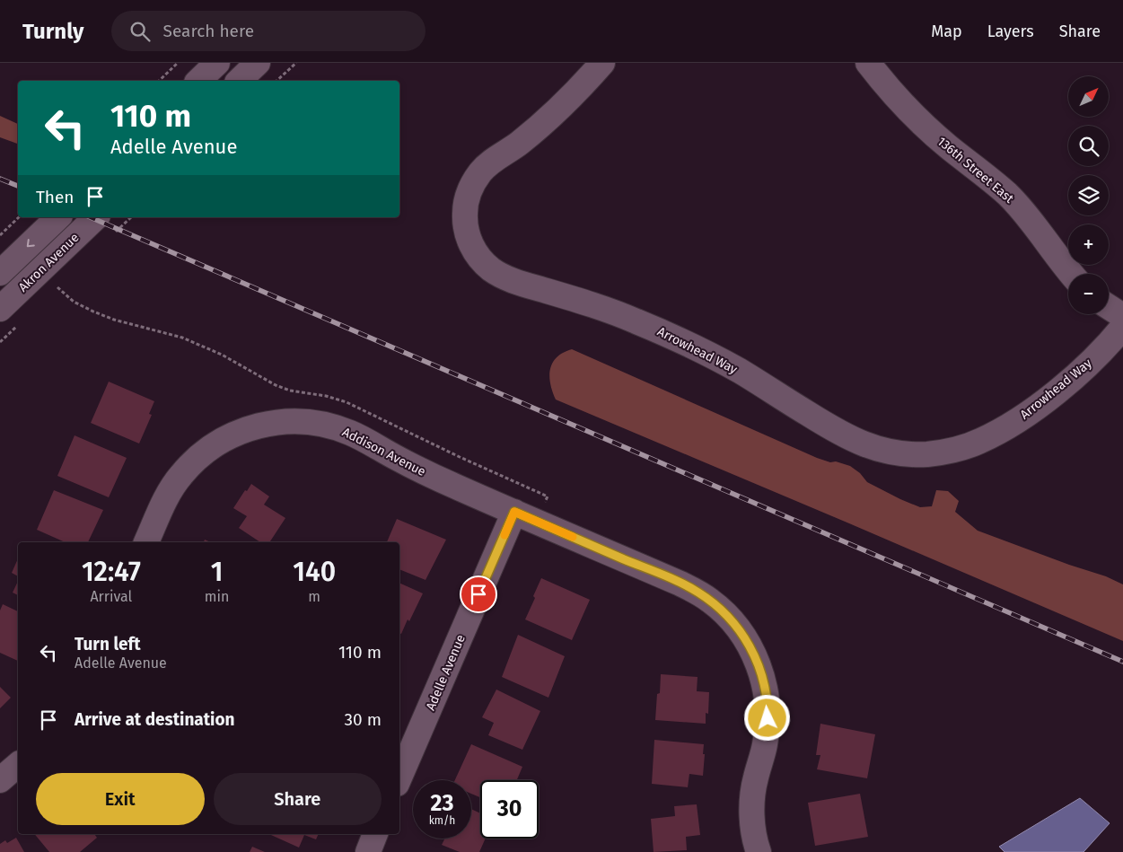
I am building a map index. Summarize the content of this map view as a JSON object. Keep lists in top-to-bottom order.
{
  "streets": {
    "street": [
      "136th Street East",
      "Akron Avenue",
      "Arrowhead Way",
      "Addison Avenue",
      "Adelle Avenue"
    ]
  },
  "crossings": [
    ["Addison Avenue", "Adelle Avenue"]
  ],
  "north": "top right",
  "page": {
    "header": "Turnly",
    "search": "Search here",
    "nav": ["Map", "Layers", "Share"],
    "map_buttons": ["+", "−"],
    "turn": ["110 m", "Adelle Avenue"],
    "then": "Then",
    "eta": [
      "12:47",
      "Arrival",
      "1",
      "min",
      "140",
      "m"
    ],
    "list": [
      {
        "name": "Turn left",
        "note": "Adelle Avenue",
        "value": "110 m"
      },
      {
        "name": "Arrive at destination",
        "value": "30 m"
      }
    ],
    "buttons": ["Exit", "Share"],
    "speed": "23 km/h",
    "limit": "30"
  }
}
